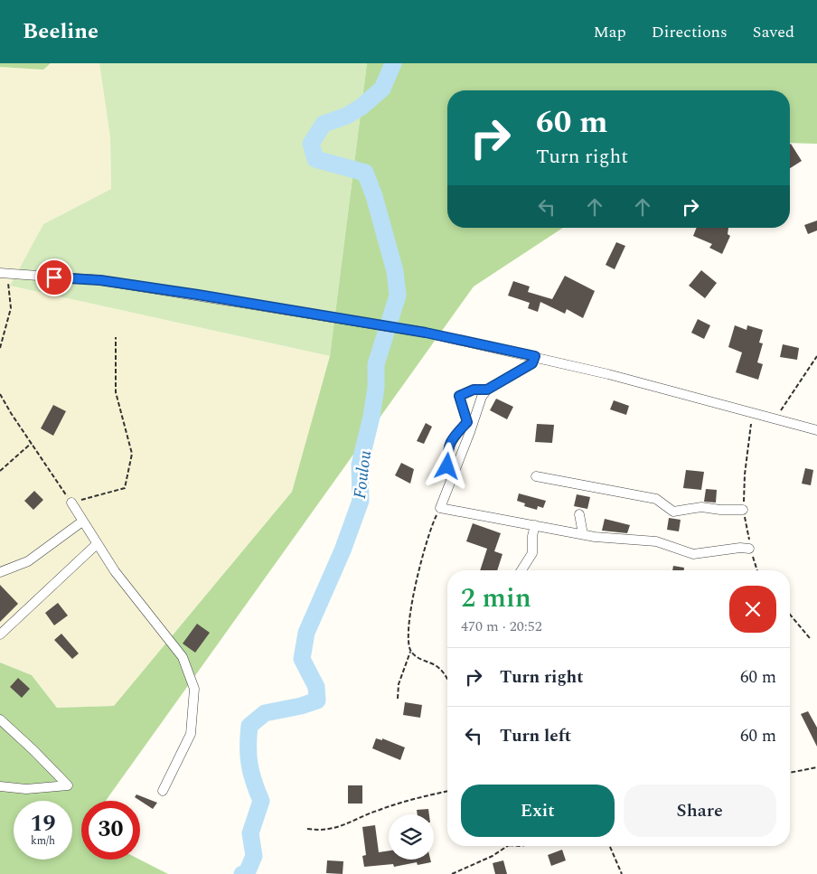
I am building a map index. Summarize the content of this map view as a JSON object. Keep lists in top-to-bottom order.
{
  "water": ["Foulou"],
  "page": {
    "header": "Beeline",
    "nav": ["Map", "Directions", "Saved"],
    "turn": ["60 m", "Turn right"],
    "heading": ["2 min", "470 m · 20:52"],
    "list": [
      {
        "name": "Turn right",
        "value": "60 m"
      },
      {
        "name": "Turn left",
        "value": "60 m"
      }
    ],
    "buttons": ["Exit", "Share"],
    "speed": "19 km/h",
    "limit": "30"
  }
}
